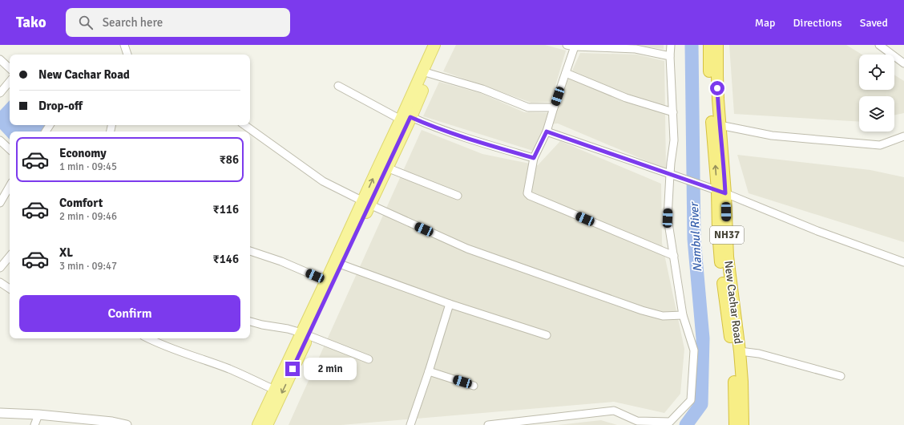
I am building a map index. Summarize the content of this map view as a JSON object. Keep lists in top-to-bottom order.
{
  "streets": {
    "highway": ["NH37", "New Cachar Road"]
  },
  "water": ["Nambul River"],
  "page": {
    "header": "Tako",
    "search": "Search here",
    "nav": ["Map", "Directions", "Saved"],
    "banner": ["New Cachar Road", "Drop-off"],
    "list": [
      {
        "name": "Economy",
        "note": "1 min · 09:45",
        "value": "₹86"
      },
      {
        "name": "Comfort",
        "note": "2 min · 09:46",
        "value": "₹116"
      },
      {
        "name": "XL",
        "note": "3 min · 09:47",
        "value": "₹146"
      }
    ],
    "buttons": "Confirm",
    "bubble": "2 min"
  }
}
